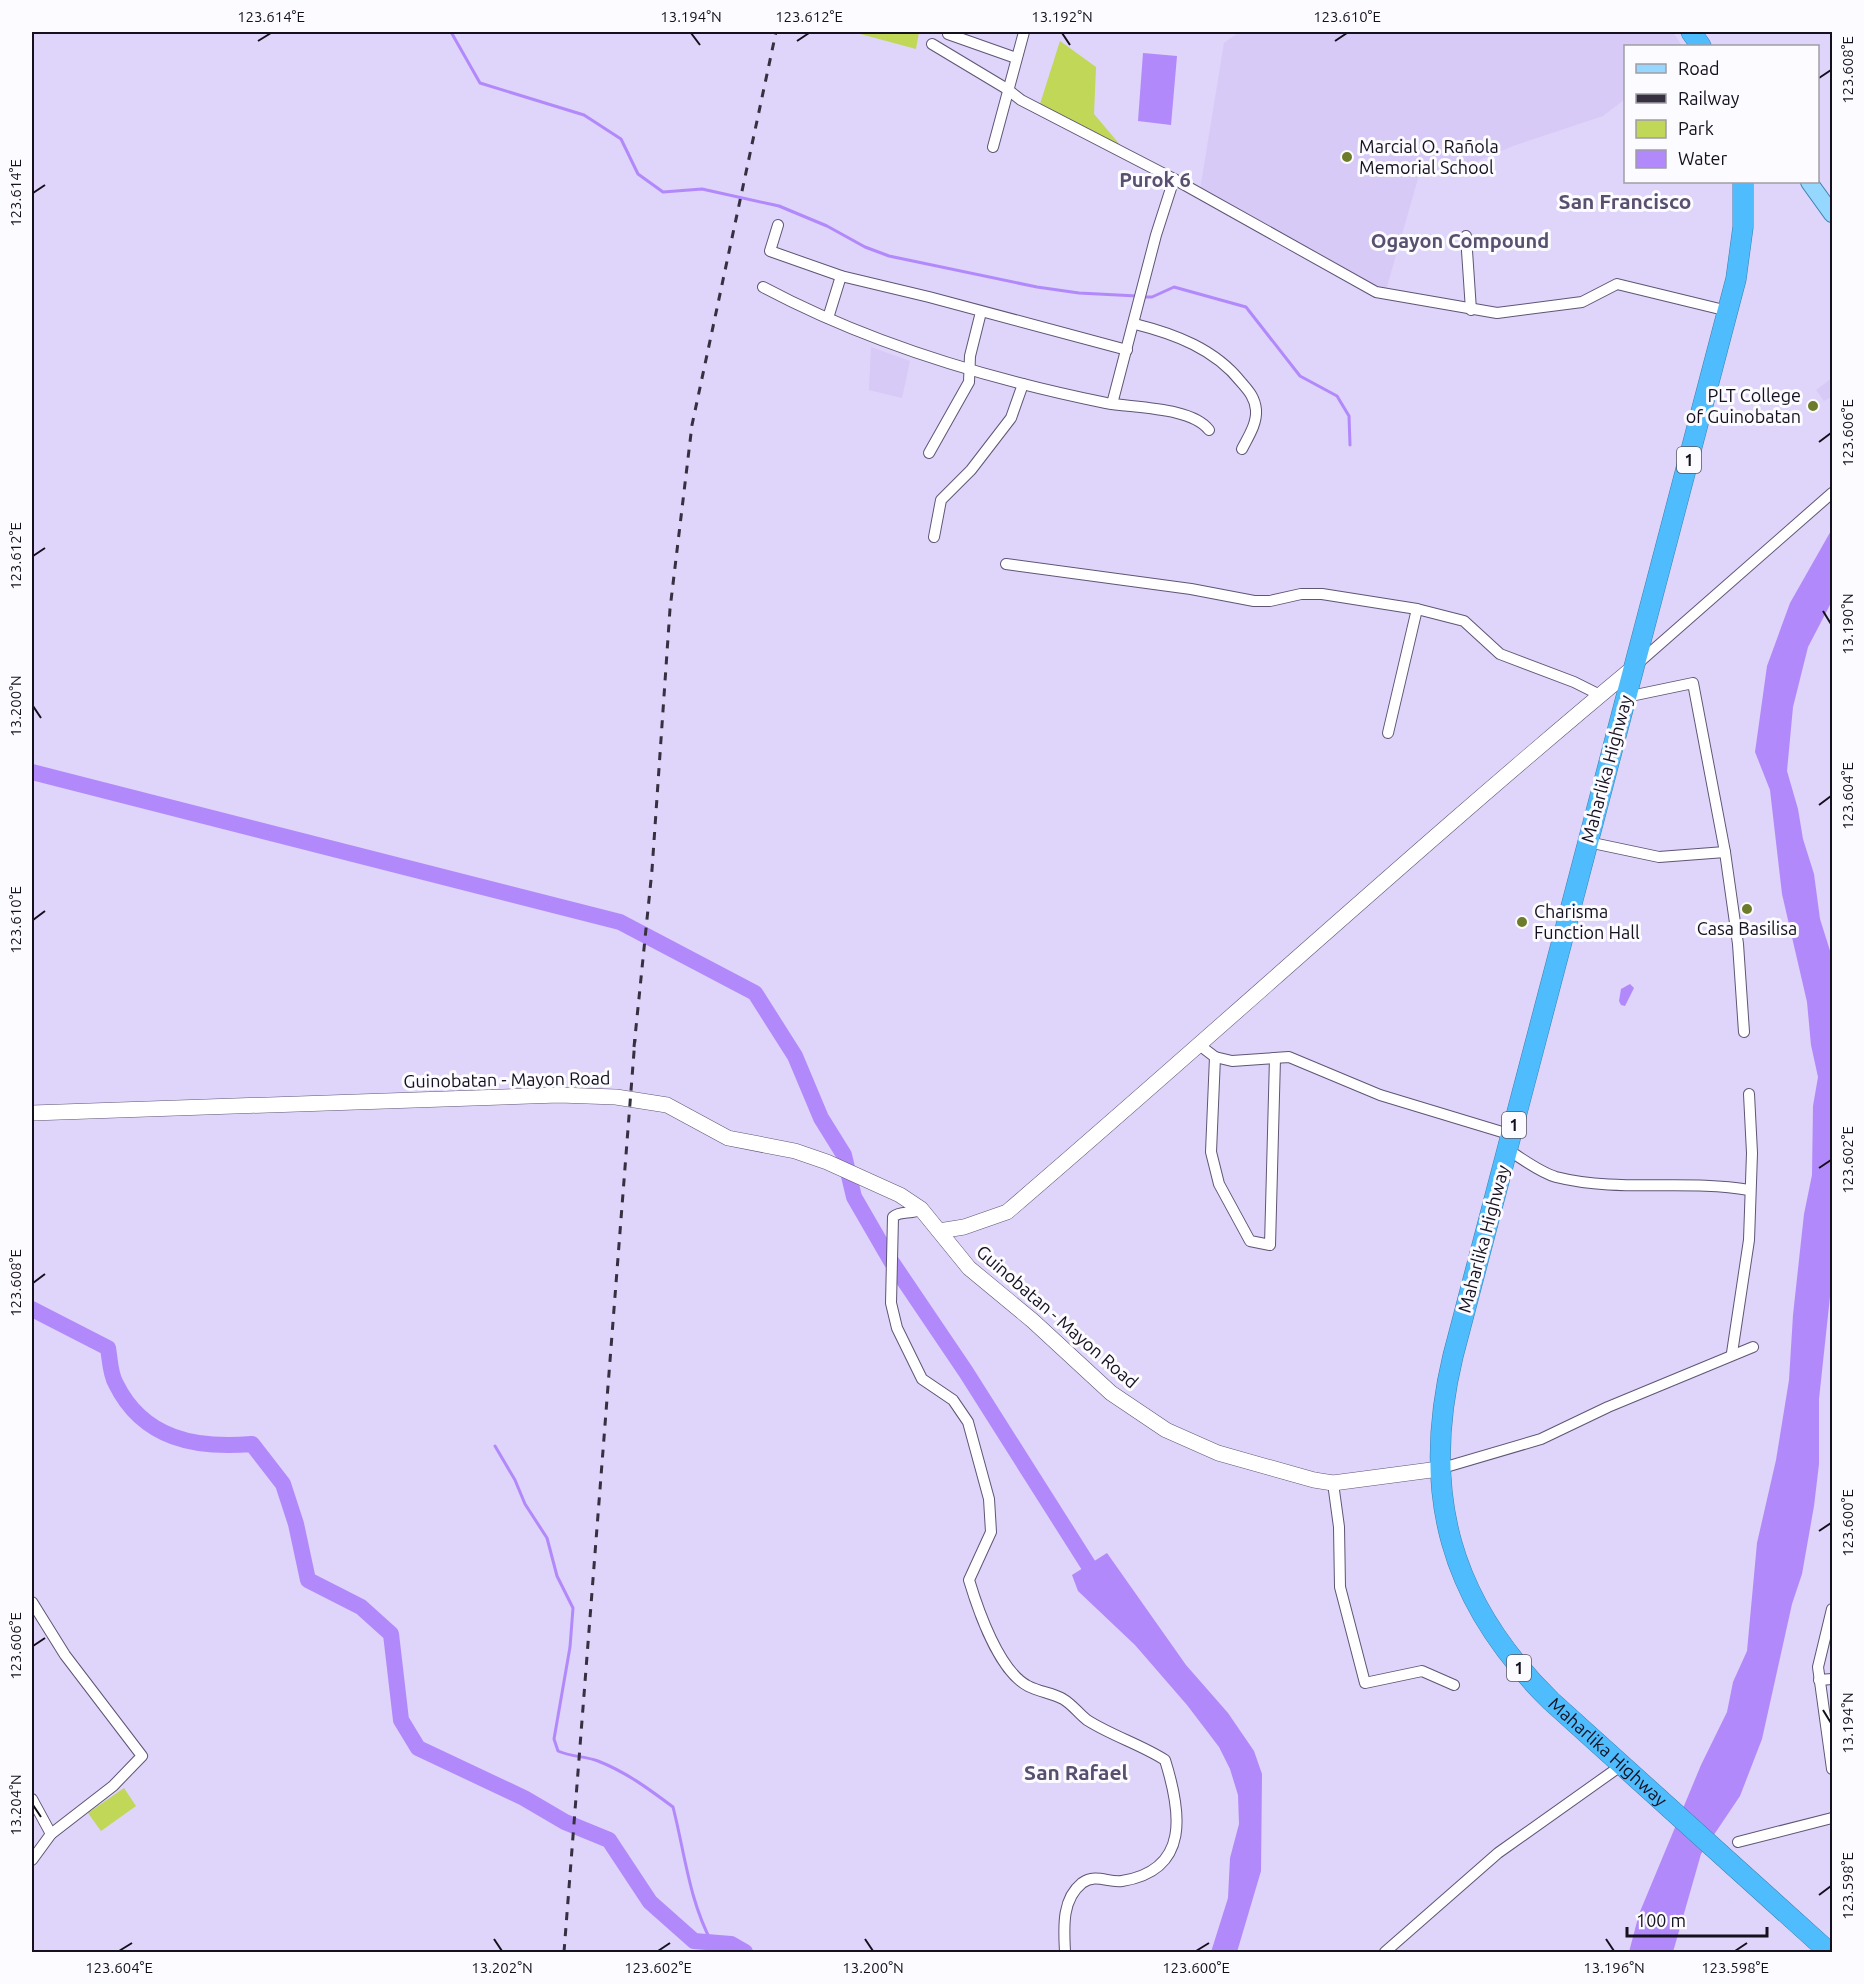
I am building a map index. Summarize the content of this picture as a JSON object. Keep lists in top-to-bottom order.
{
  "streets": {
    "highway": ["1", "Maharlika Highway"],
    "main road": ["Guinobatan - Mayon Road"]
  },
  "crossings": [
    ["Maharlika Highway", "Guinobatan - Mayon Road"]
  ],
  "districts": [
    "Purok 6",
    "San Francisco",
    "Ogayon Compound",
    "San Rafael"
  ],
  "places": [
    "Marcial O. Rañola Memorial School",
    "PLT College of Guinobatan",
    "Casa Basilisa",
    "Charisma Function Hall"
  ],
  "legend": [
    "Road",
    "Railway",
    "Park",
    "Water"
  ],
  "scale_bar": "100 m",
  "coordinates": [
    "123.614°E",
    "13.194°N",
    "123.612°E",
    "13.192°N",
    "123.610°E",
    "123.608°E",
    "123.606°E",
    "13.190°N",
    "13.200°N",
    "123.604°E",
    "123.602°E",
    "123.600°E",
    "13.204°N",
    "123.598°E",
    "13.202°N",
    "13.196°N"
  ]
}
